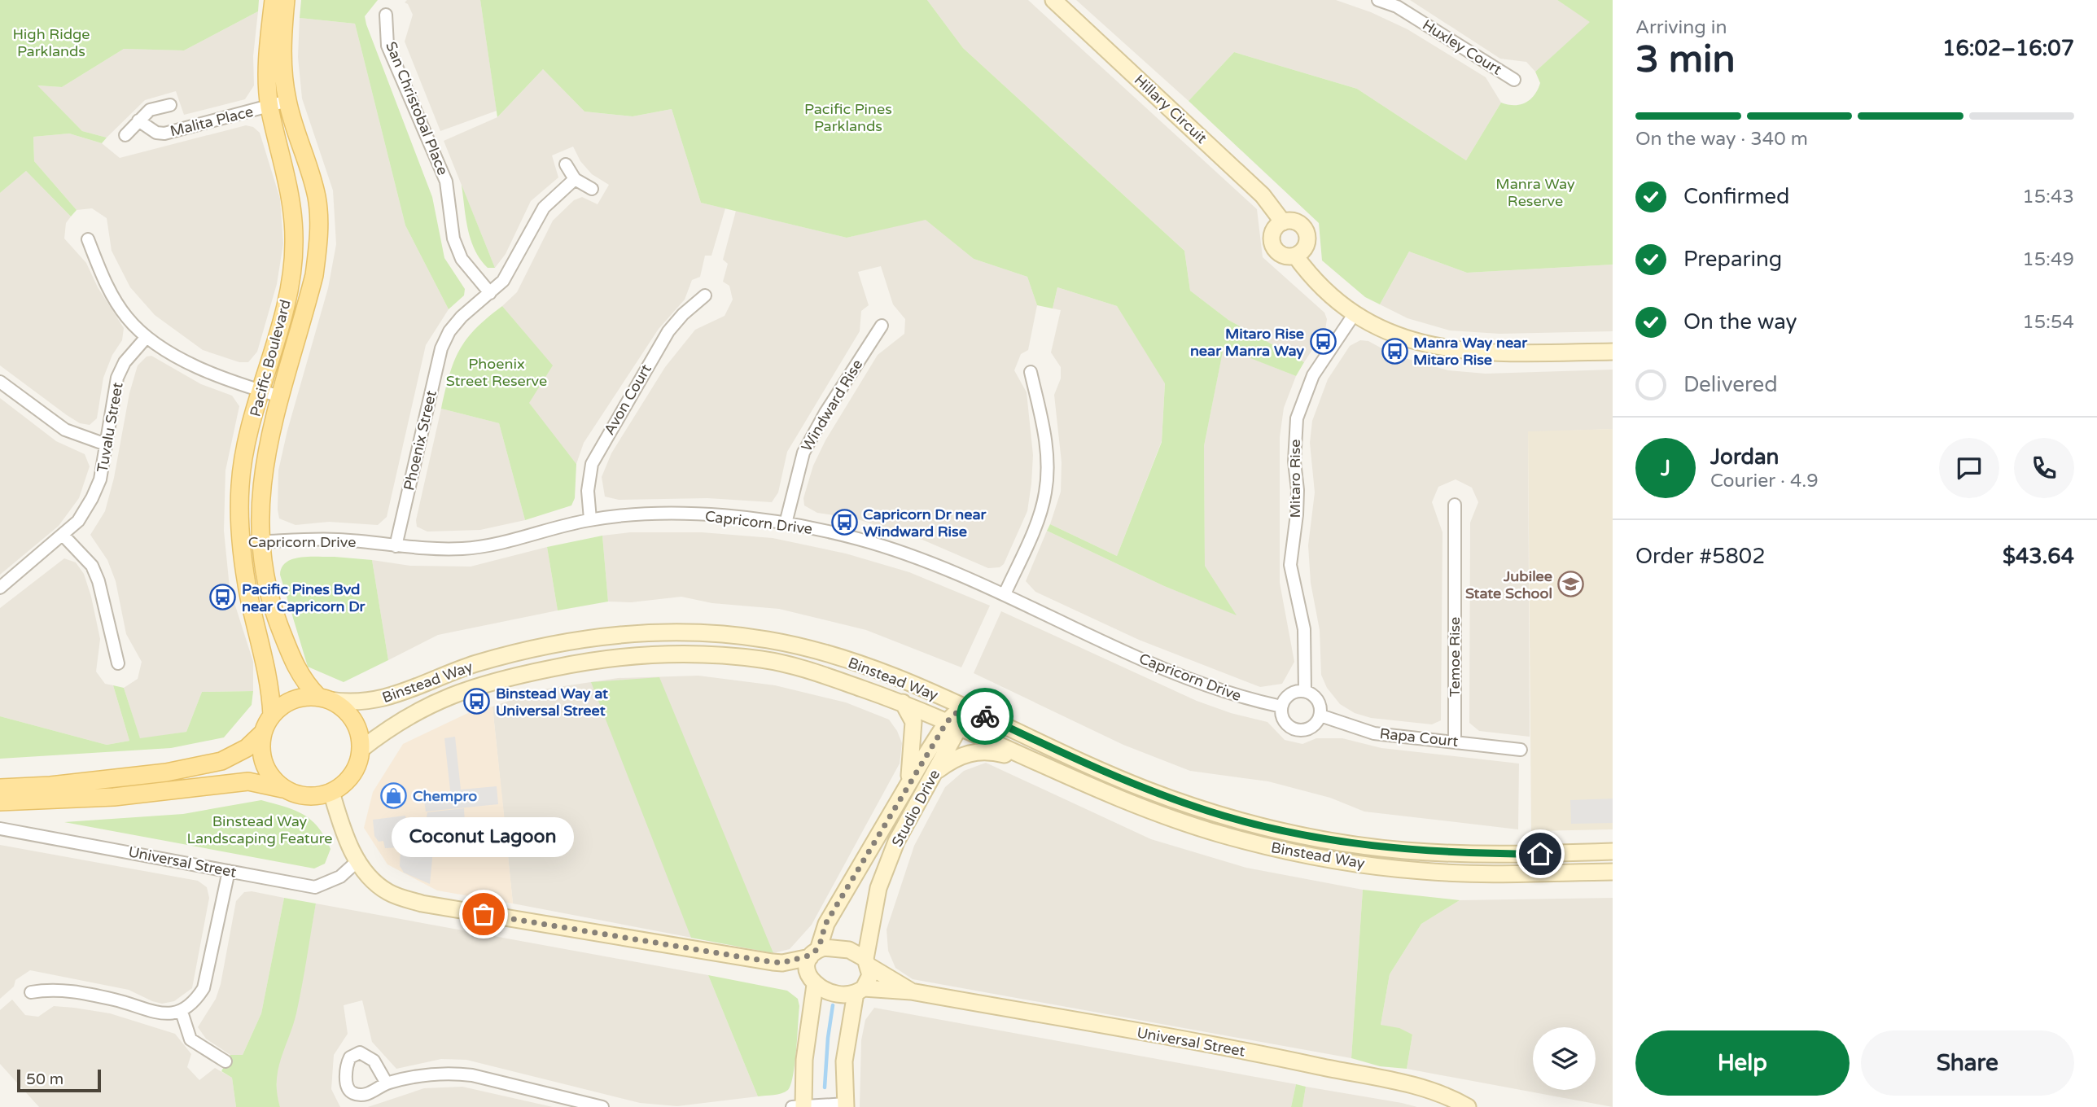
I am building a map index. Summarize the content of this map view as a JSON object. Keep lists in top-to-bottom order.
{
  "streets": {
    "main road": ["Pacific Boulevard"],
    "street": [
      "Huxley Court",
      "San Christobal Place",
      "Hillary Circuit",
      "Malita Place",
      "Avon Court",
      "Windward Rise",
      "Tuvalu Street",
      "Phoenix Street",
      "Mitaro Rise",
      "Capricorn Drive",
      "Temoe Rise",
      "Binstead Way",
      "Rapa Court",
      "Studio Drive",
      "Universal Street"
    ]
  },
  "crossings": [
    ["San Christobal Place", "Phoenix Street"],
    ["Malita Place", "Pacific Boulevard"],
    ["Pacific Boulevard", "Capricorn Drive"],
    ["Pacific Boulevard", "Binstead Way"],
    ["Avon Court", "Capricorn Drive"],
    ["Windward Rise", "Capricorn Drive"],
    ["Phoenix Street", "Capricorn Drive"],
    ["Mitaro Rise", "Capricorn Drive"],
    ["Mitaro Rise", "Rapa Court"],
    ["Capricorn Drive", "Rapa Court"],
    ["Temoe Rise", "Rapa Court"],
    ["Binstead Way", "Studio Drive"],
    ["Studio Drive", "Universal Street"]
  ],
  "parks": [
    "High Ridge Parklands",
    "Pacific Pines Parklands",
    "Manra Way Reserve",
    "Phoenix Street Reserve",
    "Binstead Way Landscaping Feature"
  ],
  "places": {
    "bus stop": [
      "Mitaro Rise near Manra Way",
      "Manra Way near Mitaro Rise",
      "Capricorn Dr near Windward Rise",
      "Pacific Pines Bvd near Capricorn Dr",
      "Binstead Way at Universal Street"
    ],
    "school or university": ["Jubilee State School"],
    "shop": ["Chempro"],
    "other": ["Coconut Lagoon"]
  },
  "scale_bar": "50 m",
  "page": {
    "heading": ["3 min", "Arriving in", "16:02–16:07"],
    "panel": [
      "Jordan",
      "Courier · 4.9",
      "Order #5802",
      "$43.64"
    ],
    "bar": "On the way · 340 m",
    "list": [
      ["Confirmed", "15:43"],
      ["Preparing", "15:49"],
      ["On the way", "15:54"],
      "Delivered"
    ],
    "round": "J",
    "bubble": "Coconut Lagoon",
    "buttons": ["Help", "Share"],
    "scale": "50 m"
  }
}
